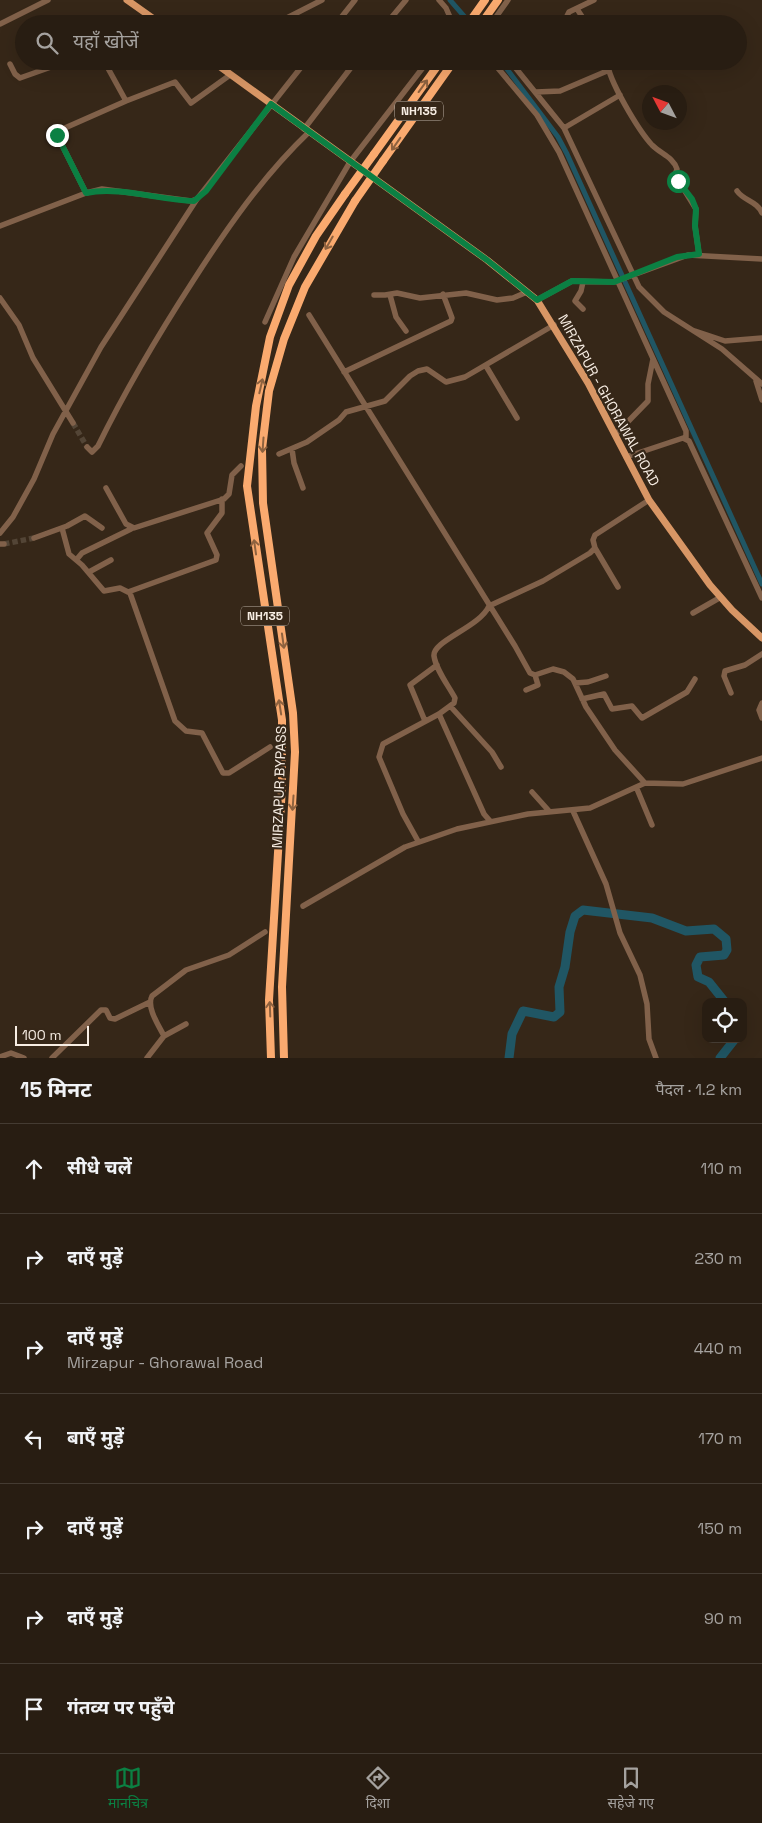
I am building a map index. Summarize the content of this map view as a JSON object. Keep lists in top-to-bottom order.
{
  "streets": {
    "highway": ["NH135", "MIRZAPUR BYPASS"],
    "main road": ["MIRZAPUR - GHORAWAL ROAD"]
  },
  "scale_bar": "100 m",
  "north": "top left",
  "page": {
    "search": "यहाँ खोजें",
    "scale": "100 m",
    "heading": ["15 मिनट", "पैदल · 1.2 km"],
    "list": [
      ["सीधे चलें", "110 m"],
      ["दाएँ मुड़ें", "230 m"],
      ["दाएँ मुड़ें", "Mirzapur - Ghorawal Road", "440 m"],
      ["बाएँ मुड़ें", "170 m"],
      ["दाएँ मुड़ें", "150 m"],
      ["दाएँ मुड़ें", "90 m"],
      "गंतव्य पर पहुँचे"
    ],
    "nav": ["मानचित्र", "दिशा", "सहेजे गए"]
  }
}
